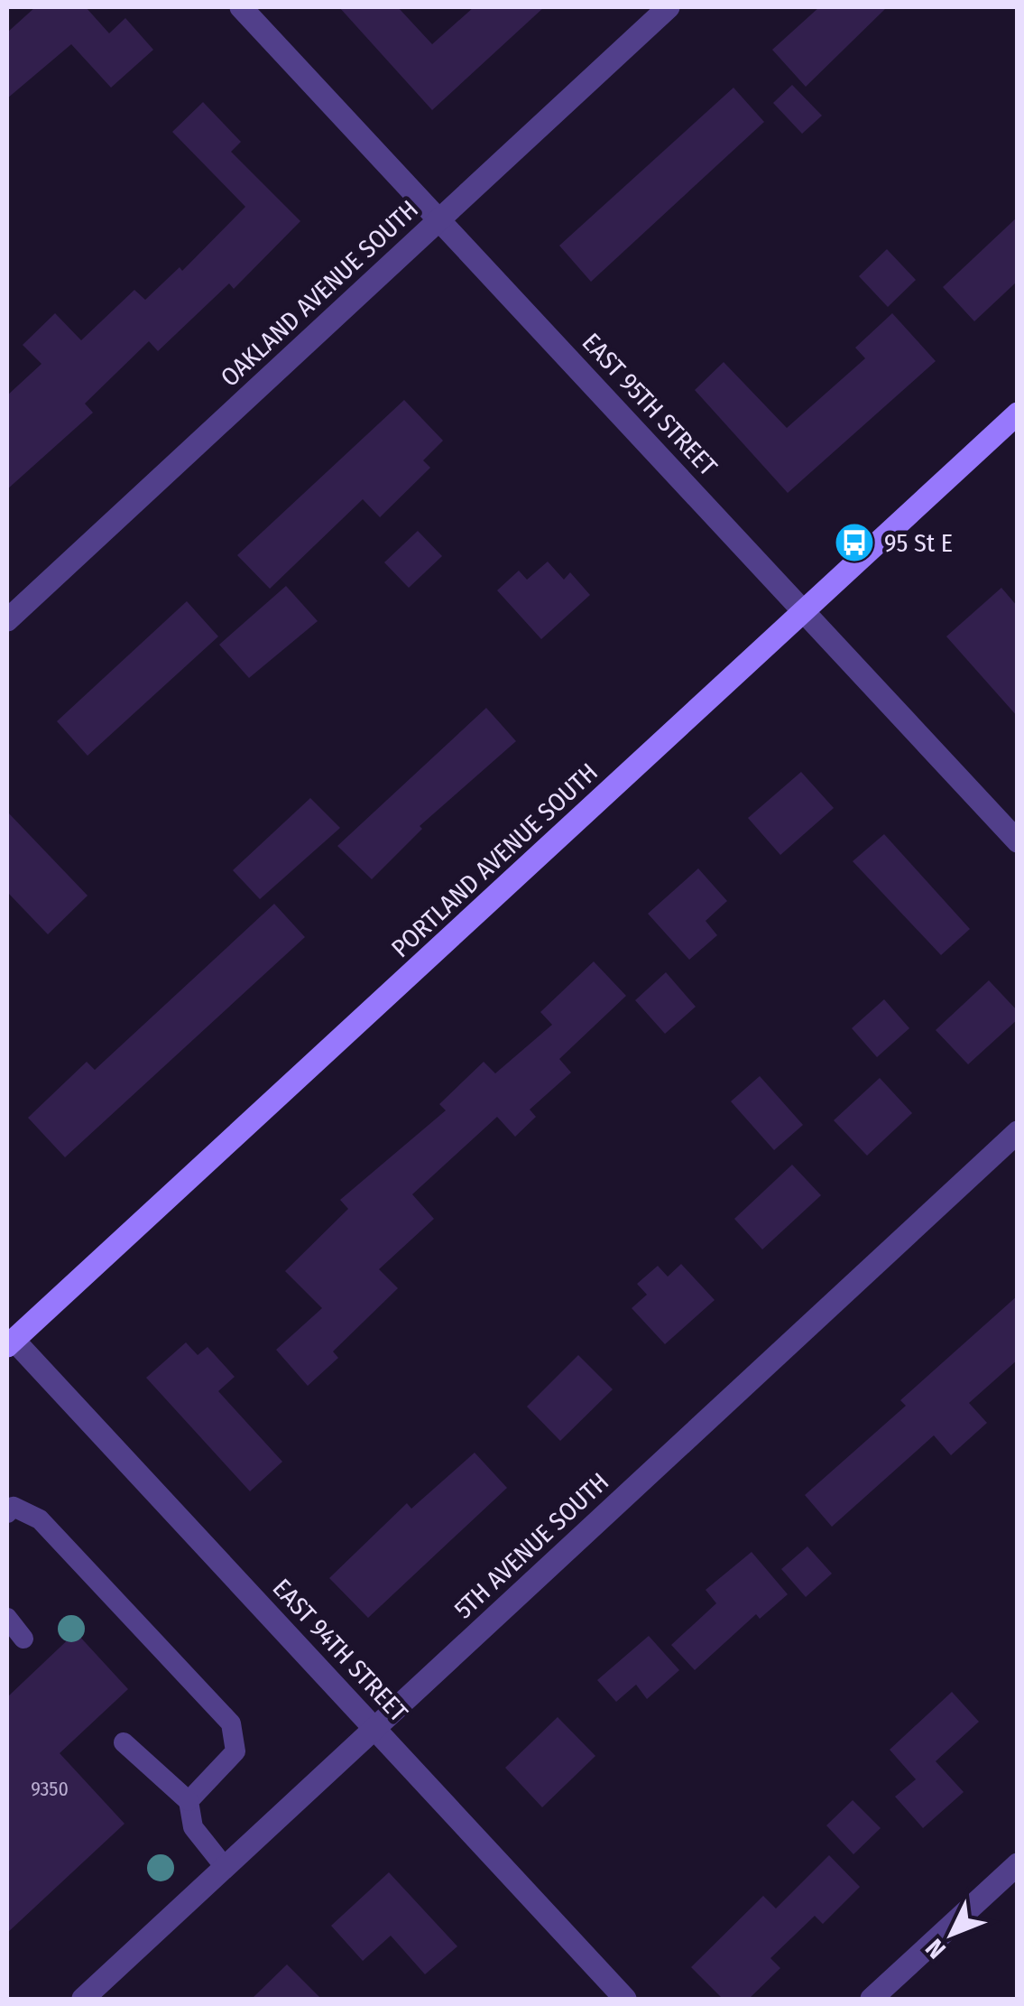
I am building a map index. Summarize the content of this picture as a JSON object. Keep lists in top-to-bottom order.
{
  "streets": {
    "main road": ["PORTLAND AVENUE SOUTH"],
    "street": [
      "OAKLAND AVENUE SOUTH",
      "EAST 95TH STREET",
      "5TH AVENUE SOUTH",
      "EAST 94TH STREET"
    ]
  },
  "crossings": [
    ["OAKLAND AVENUE SOUTH", "EAST 95TH STREET"],
    ["EAST 95TH STREET", "PORTLAND AVENUE SOUTH"],
    ["PORTLAND AVENUE SOUTH", "EAST 94TH STREET"],
    ["5TH AVENUE SOUTH", "EAST 94TH STREET"]
  ],
  "places": {
    "bus stop": ["95 St E"]
  },
  "house_numbers": ["9350"],
  "north": "bottom left"
}
